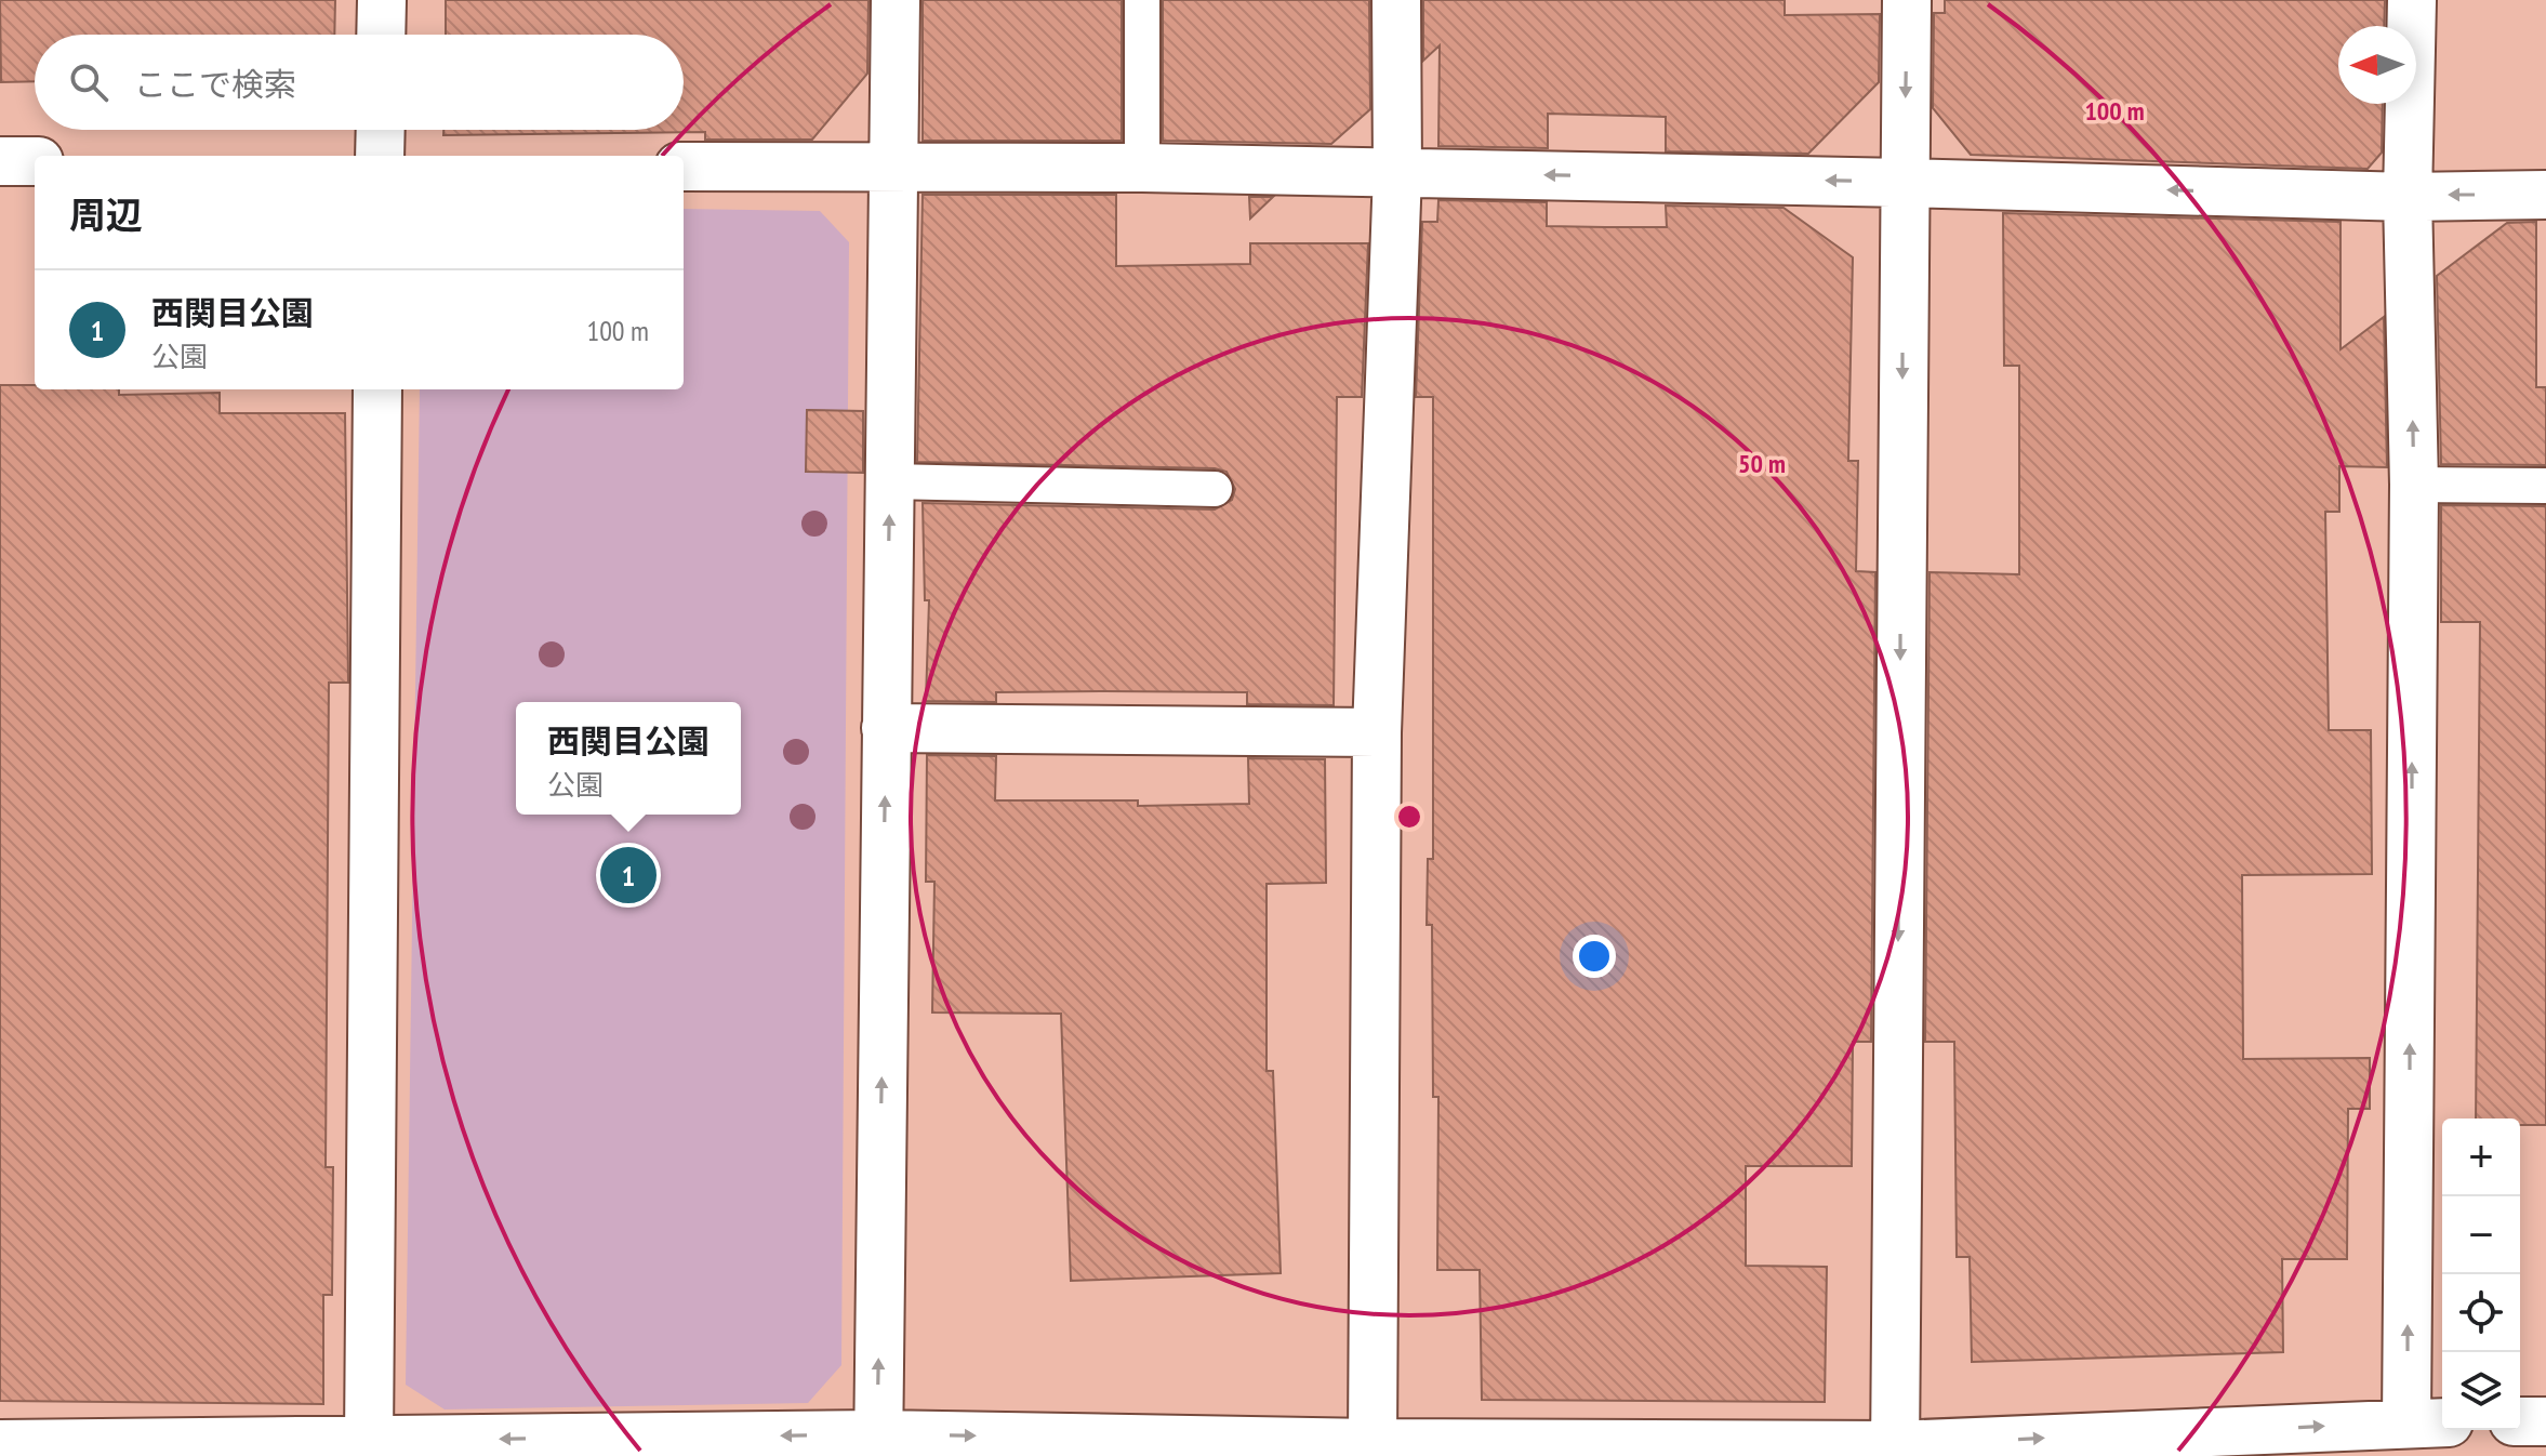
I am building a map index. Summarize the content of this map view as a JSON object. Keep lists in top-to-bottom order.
{
  "north": "left",
  "page": {
    "search": "ここで検索",
    "heading": "周辺",
    "list": [
      {
        "mark": "1",
        "name": "西関目公園",
        "note": "公園",
        "value": "100 m"
      }
    ],
    "popup": ["西関目公園", "公園"],
    "pins": "1",
    "map_buttons": ["+", "−"]
  },
  "rings": ["100 m", "50 m"]
}
